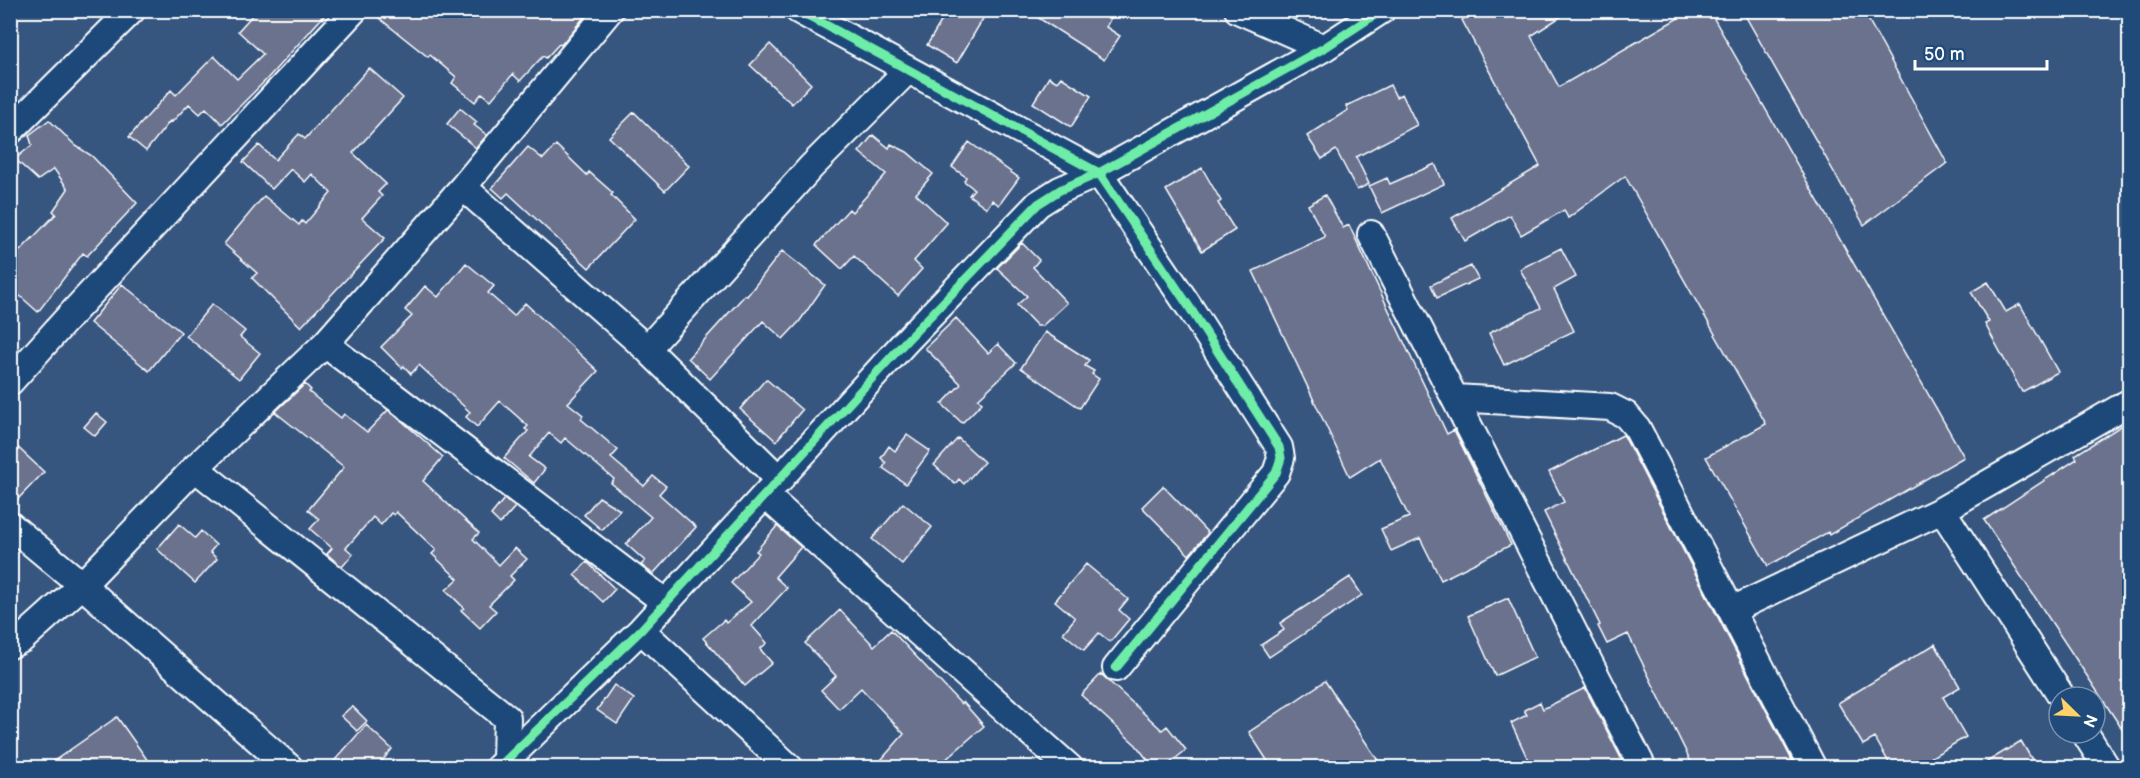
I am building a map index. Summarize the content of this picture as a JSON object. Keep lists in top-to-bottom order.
{
  "scale_bar": "50 m",
  "north": "bottom right"
}
